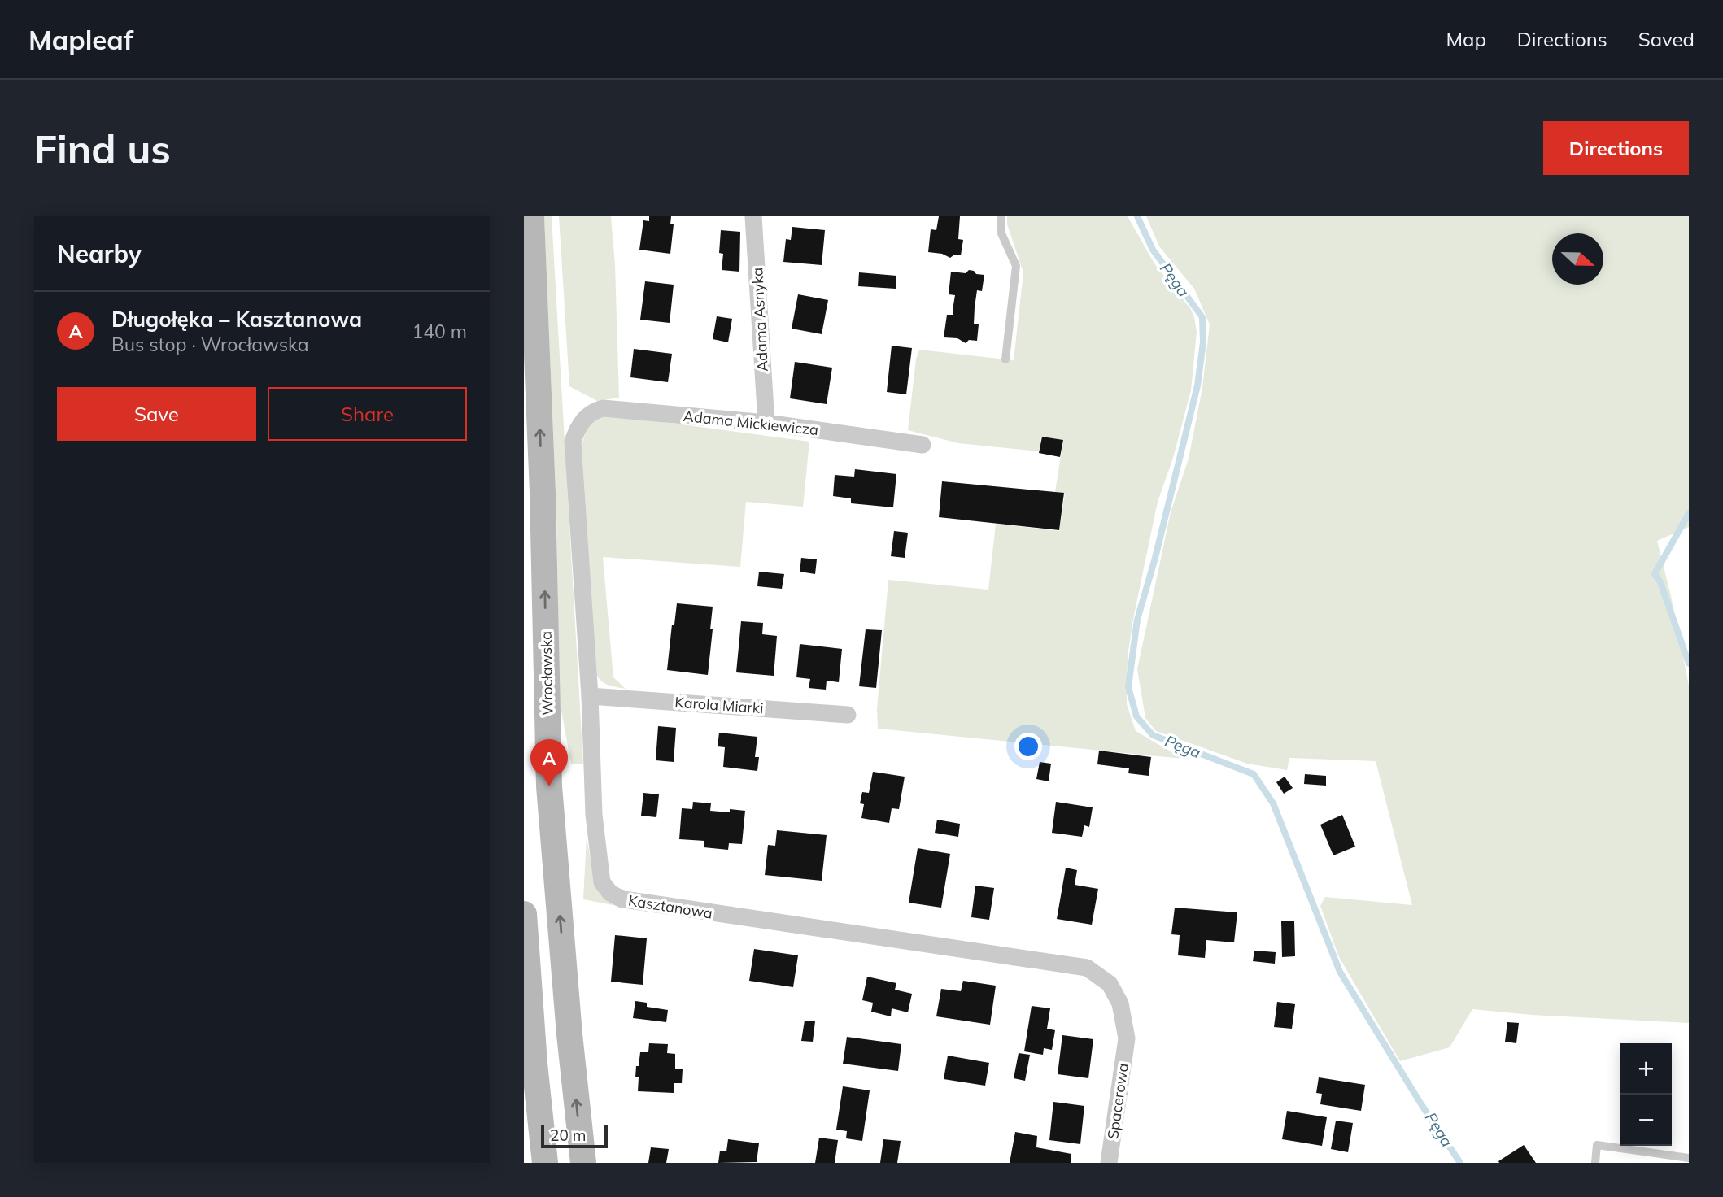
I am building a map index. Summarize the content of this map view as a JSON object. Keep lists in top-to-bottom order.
{
  "streets": {
    "main road": ["Wrocławska"],
    "street": [
      "Adama Asnyka",
      "Adama Mickiewicza",
      "Karola Miarki",
      "Kasztanowa",
      "Spacerowa"
    ]
  },
  "crossings": [
    ["Adama Asnyka", "Adama Mickiewicza"],
    ["Adama Mickiewicza", "Kasztanowa"],
    ["Karola Miarki", "Kasztanowa"],
    ["Kasztanowa", "Spacerowa"]
  ],
  "one_way": ["Wrocławska"],
  "water": ["Pęga"],
  "scale_bar": "20 m",
  "north": "right",
  "page": {
    "header": "Mapleaf",
    "nav": ["Map", "Directions", "Saved"],
    "buttons": [
      "Directions",
      ["Save", "Share"]
    ],
    "title": "Find us",
    "heading": "Nearby",
    "list": [
      {
        "mark": "A",
        "name": "Długołęka – Kasztanowa",
        "note": "Bus stop · Wrocławska",
        "value": "140 m"
      }
    ],
    "pins": "A",
    "map_buttons": ["+", "−"],
    "scale": "20 m"
  }
}
